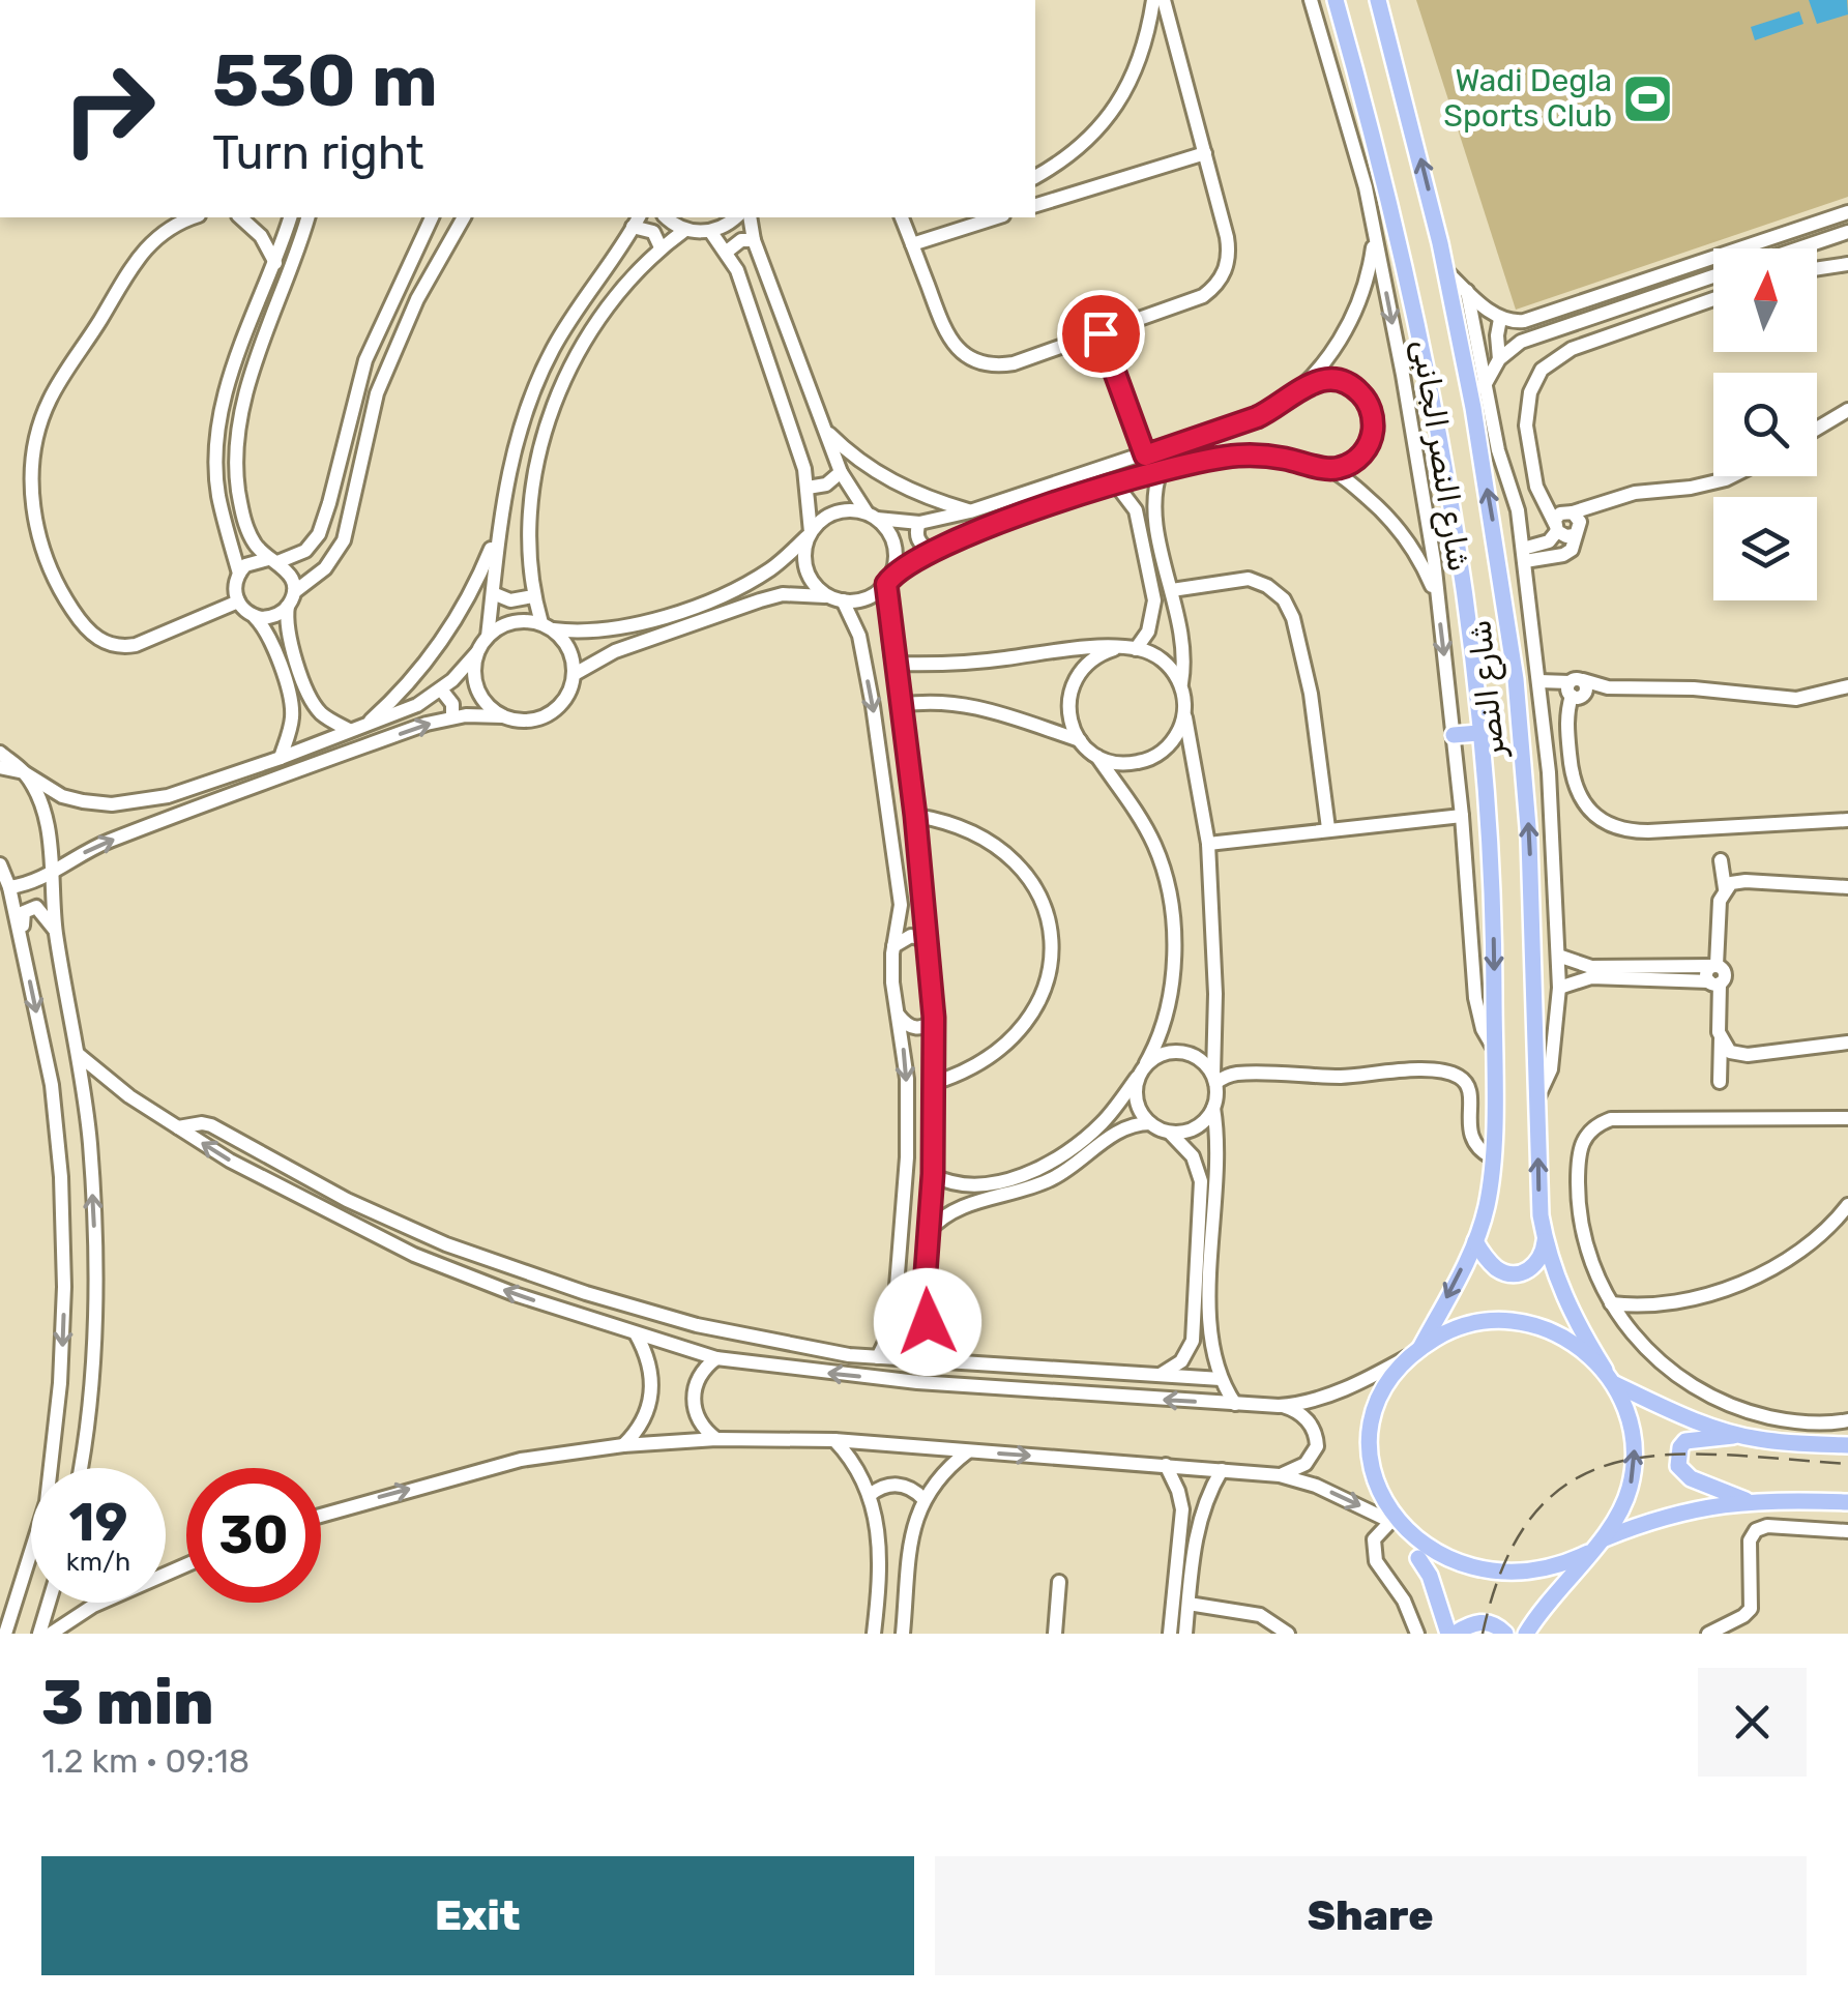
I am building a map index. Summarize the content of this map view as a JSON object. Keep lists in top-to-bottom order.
{
  "streets": {
    "main road": ["شارع النصر"],
    "street": ["شارع النصر الجانبى"]
  },
  "crossings": [
    ["شارع النصر الجانبى", "شارع النصر"]
  ],
  "places": {
    "sports": ["Wadi Degla Sports Club"]
  },
  "north": "top",
  "page": {
    "turn": ["530 m", "Turn right"],
    "speed": "19 km/h",
    "limit": "30",
    "heading": ["3 min", "1.2 km · 09:18"],
    "buttons": ["Exit", "Share"]
  }
}
